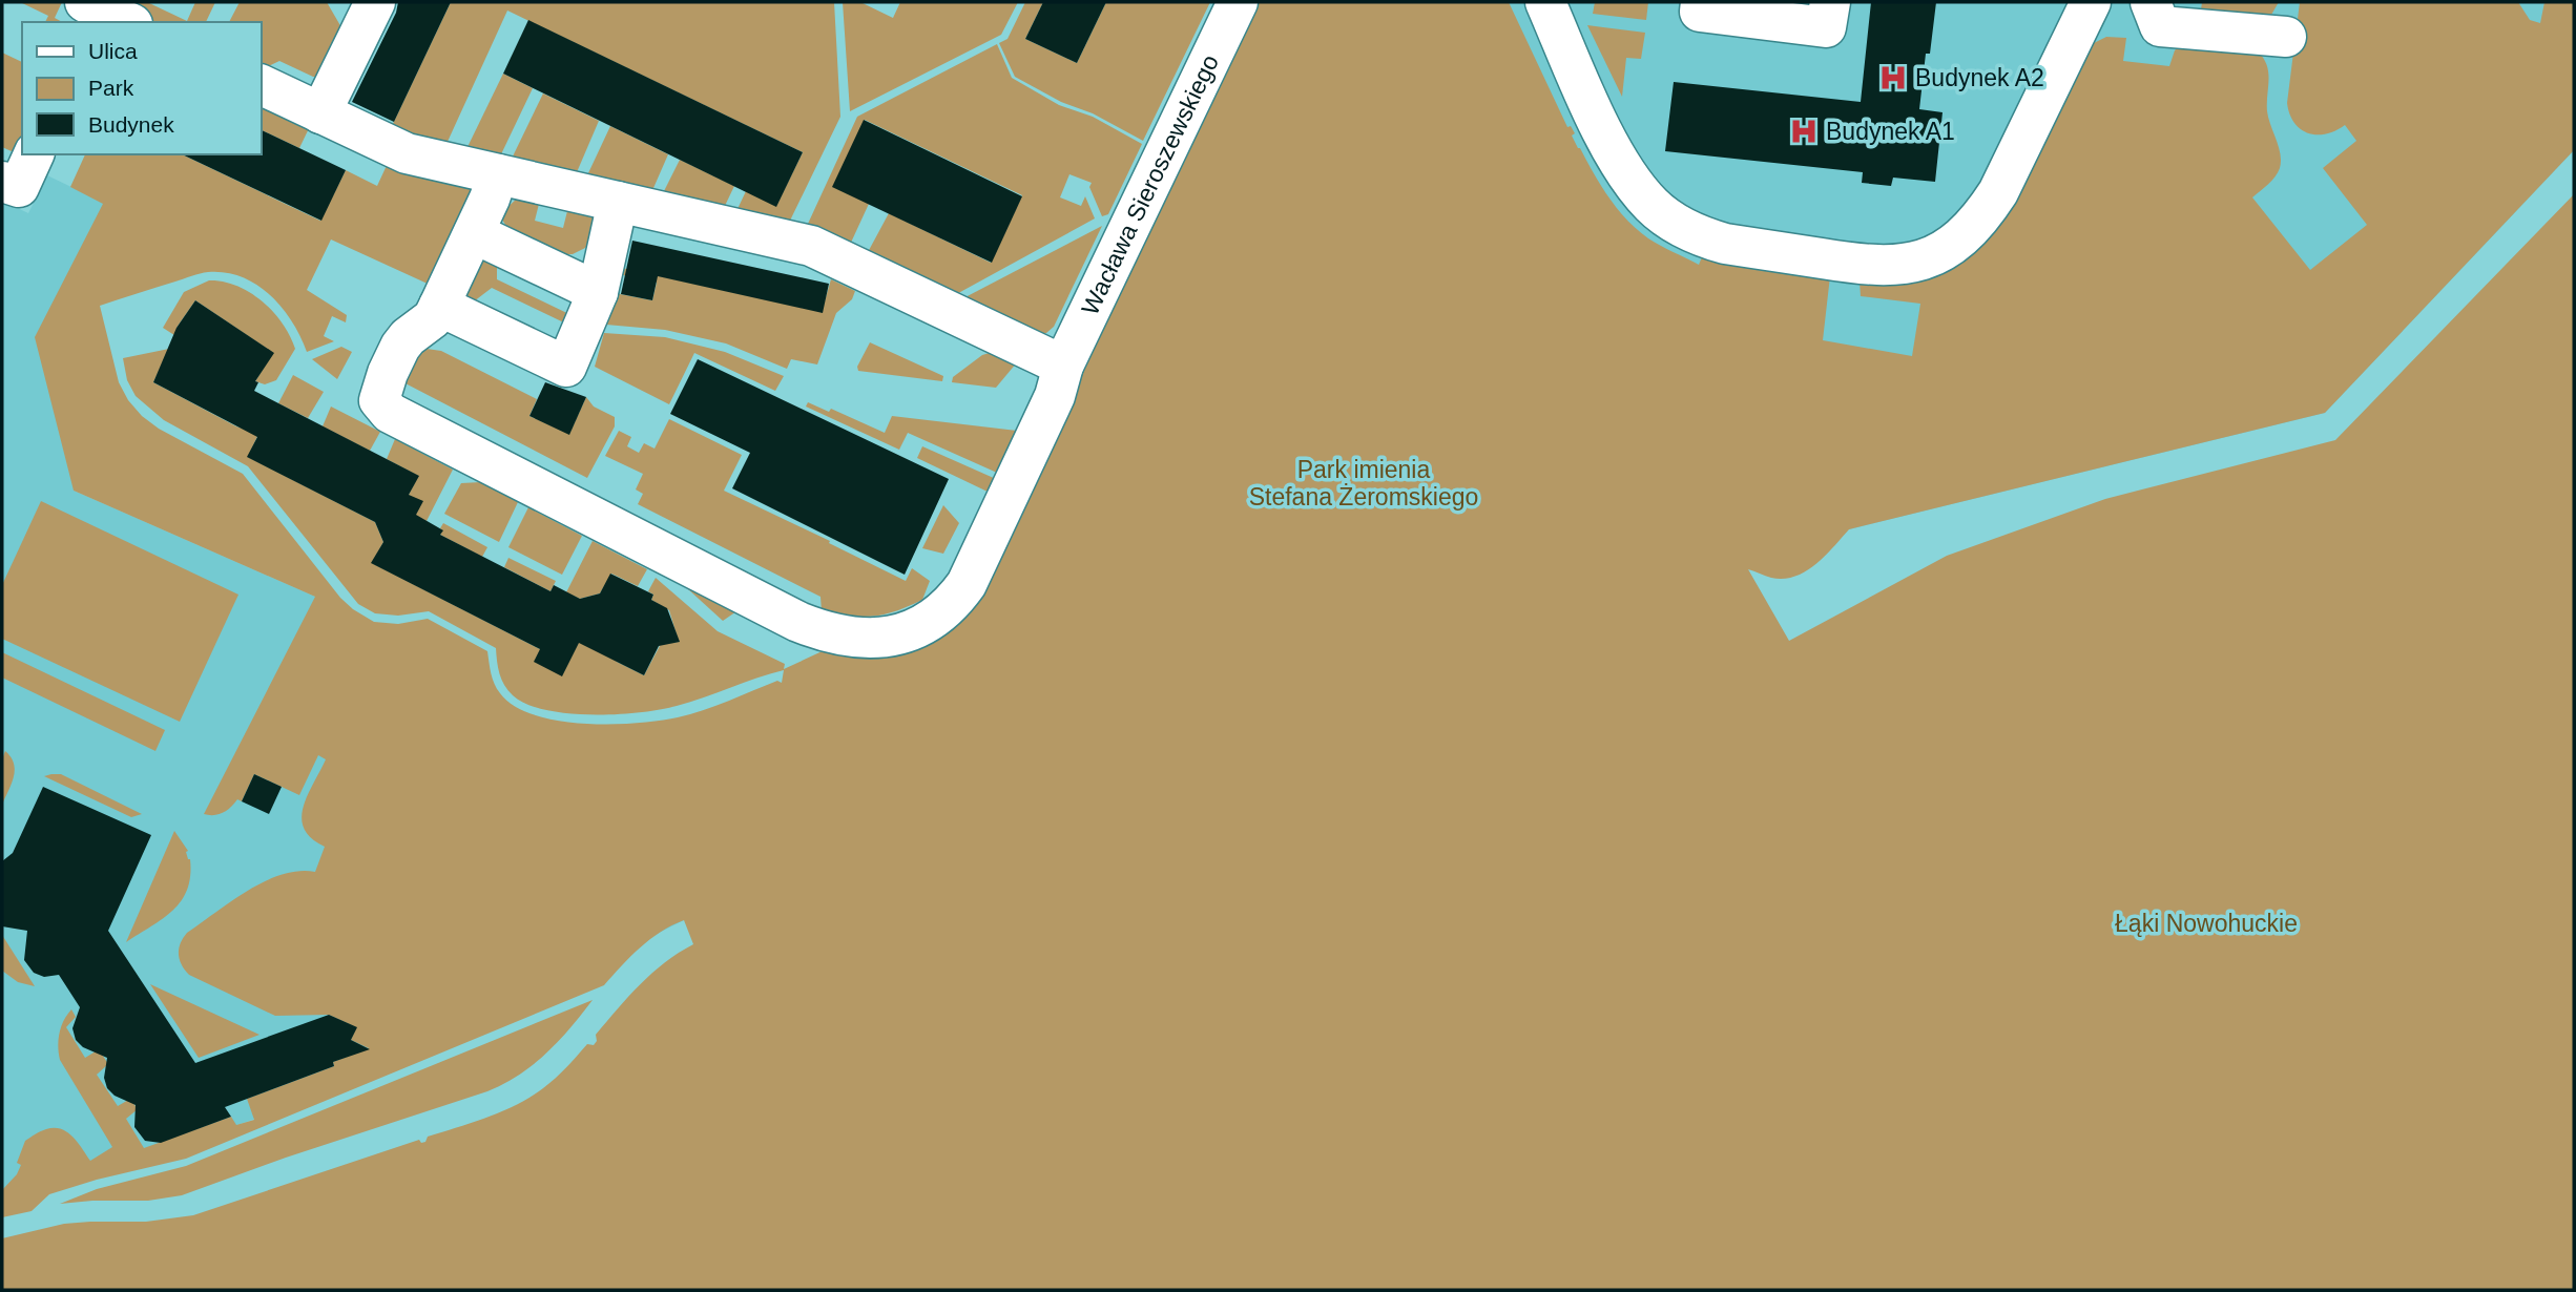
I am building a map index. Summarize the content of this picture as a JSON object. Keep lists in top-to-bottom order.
{
  "streets": {
    "street": ["Wacława Sieroszewskiego"]
  },
  "parks": ["Park imienia Stefana Żeromskiego", "Łąki Nowohuckie"],
  "places": {
    "hospital": ["Budynek A2", "Budynek A1"]
  },
  "legend": ["Ulica", "Park", "Budynek"]
}
